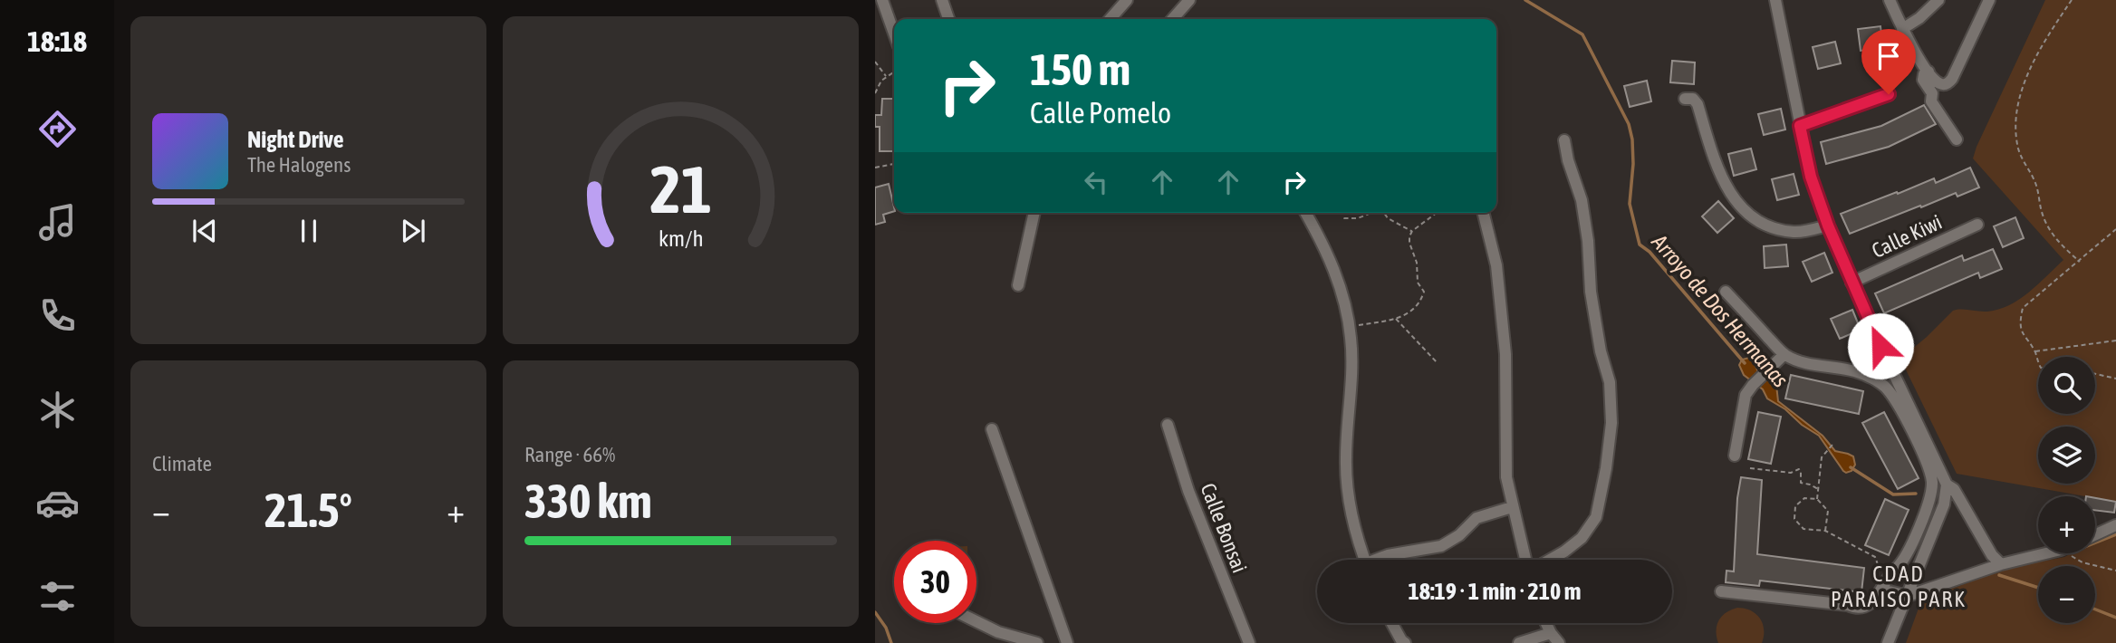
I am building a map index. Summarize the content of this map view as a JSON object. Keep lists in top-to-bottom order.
{
  "streets": {
    "street": ["Calle Kiwi", "Calle Bonsai"]
  },
  "districts": ["CDAD PARAISO PARK"],
  "water": ["Arroyo de Dos Hermanas"],
  "page": {
    "tabs": "18:18",
    "turn": ["150 m", "Calle Pomelo"],
    "song": ["Night Drive", "The Halogens"],
    "map_buttons": ["+", "−"],
    "tile": [
      "Climate",
      ["Range · 66%", "330 km"]
    ],
    "heat": ["−", "21.5°", "+"],
    "limit": "30",
    "trip": "18:19 · 1 min · 210 m",
    "gauge": ["21", "km/h"]
  }
}
